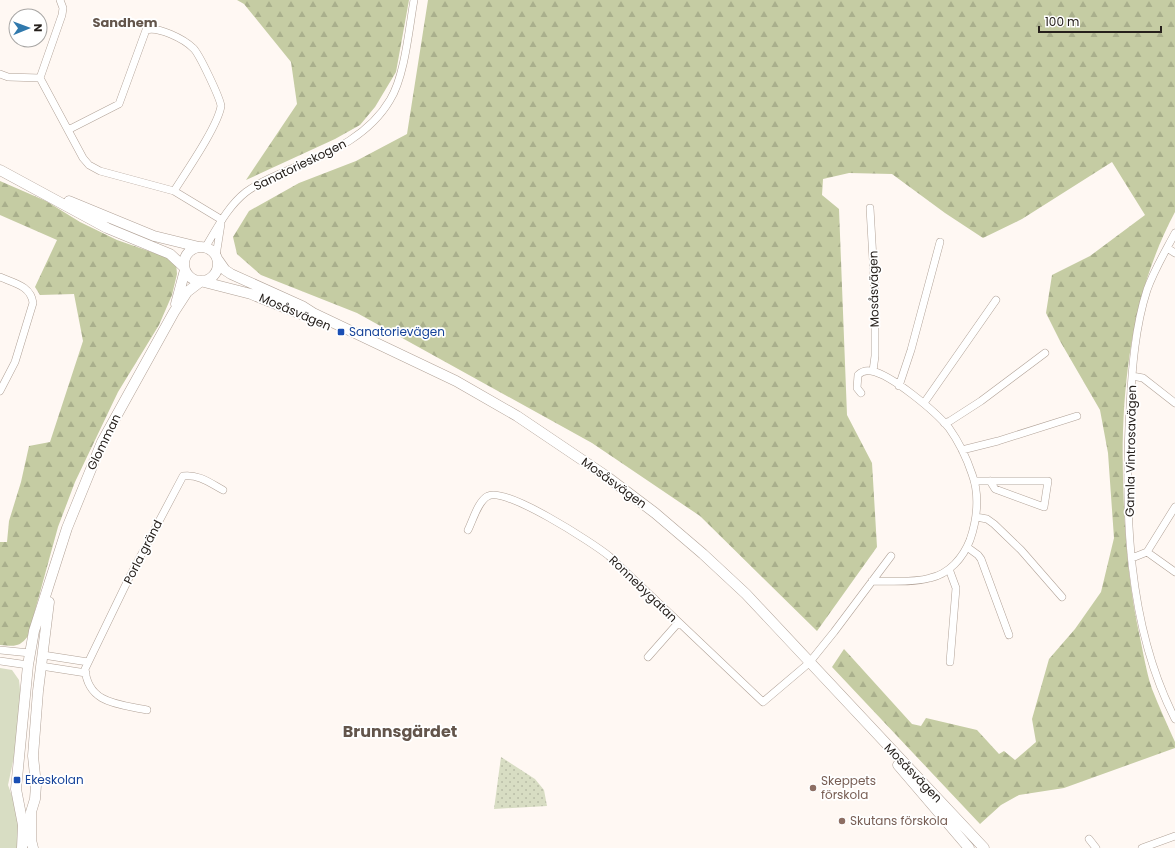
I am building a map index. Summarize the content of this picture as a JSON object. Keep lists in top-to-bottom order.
{
  "streets": {
    "main road": ["Mosåsvägen", "Glomman"],
    "street": [
      "Sanatorieskogen",
      "Gamla Vintrosavägen",
      "Porla gränd",
      "Ronnebygatan"
    ]
  },
  "crossings": [
    ["Mosåsvägen", "Glomman"],
    ["Mosåsvägen", "Ronnebygatan"]
  ],
  "districts": ["Sandhem", "Brunnsgärdet"],
  "places": {
    "transit": ["Sanatorievägen", "Ekeskolan"],
    "other": ["Skeppets förskola", "Skutans förskola"]
  },
  "scale_bar": "100 m",
  "north": "right"
}
